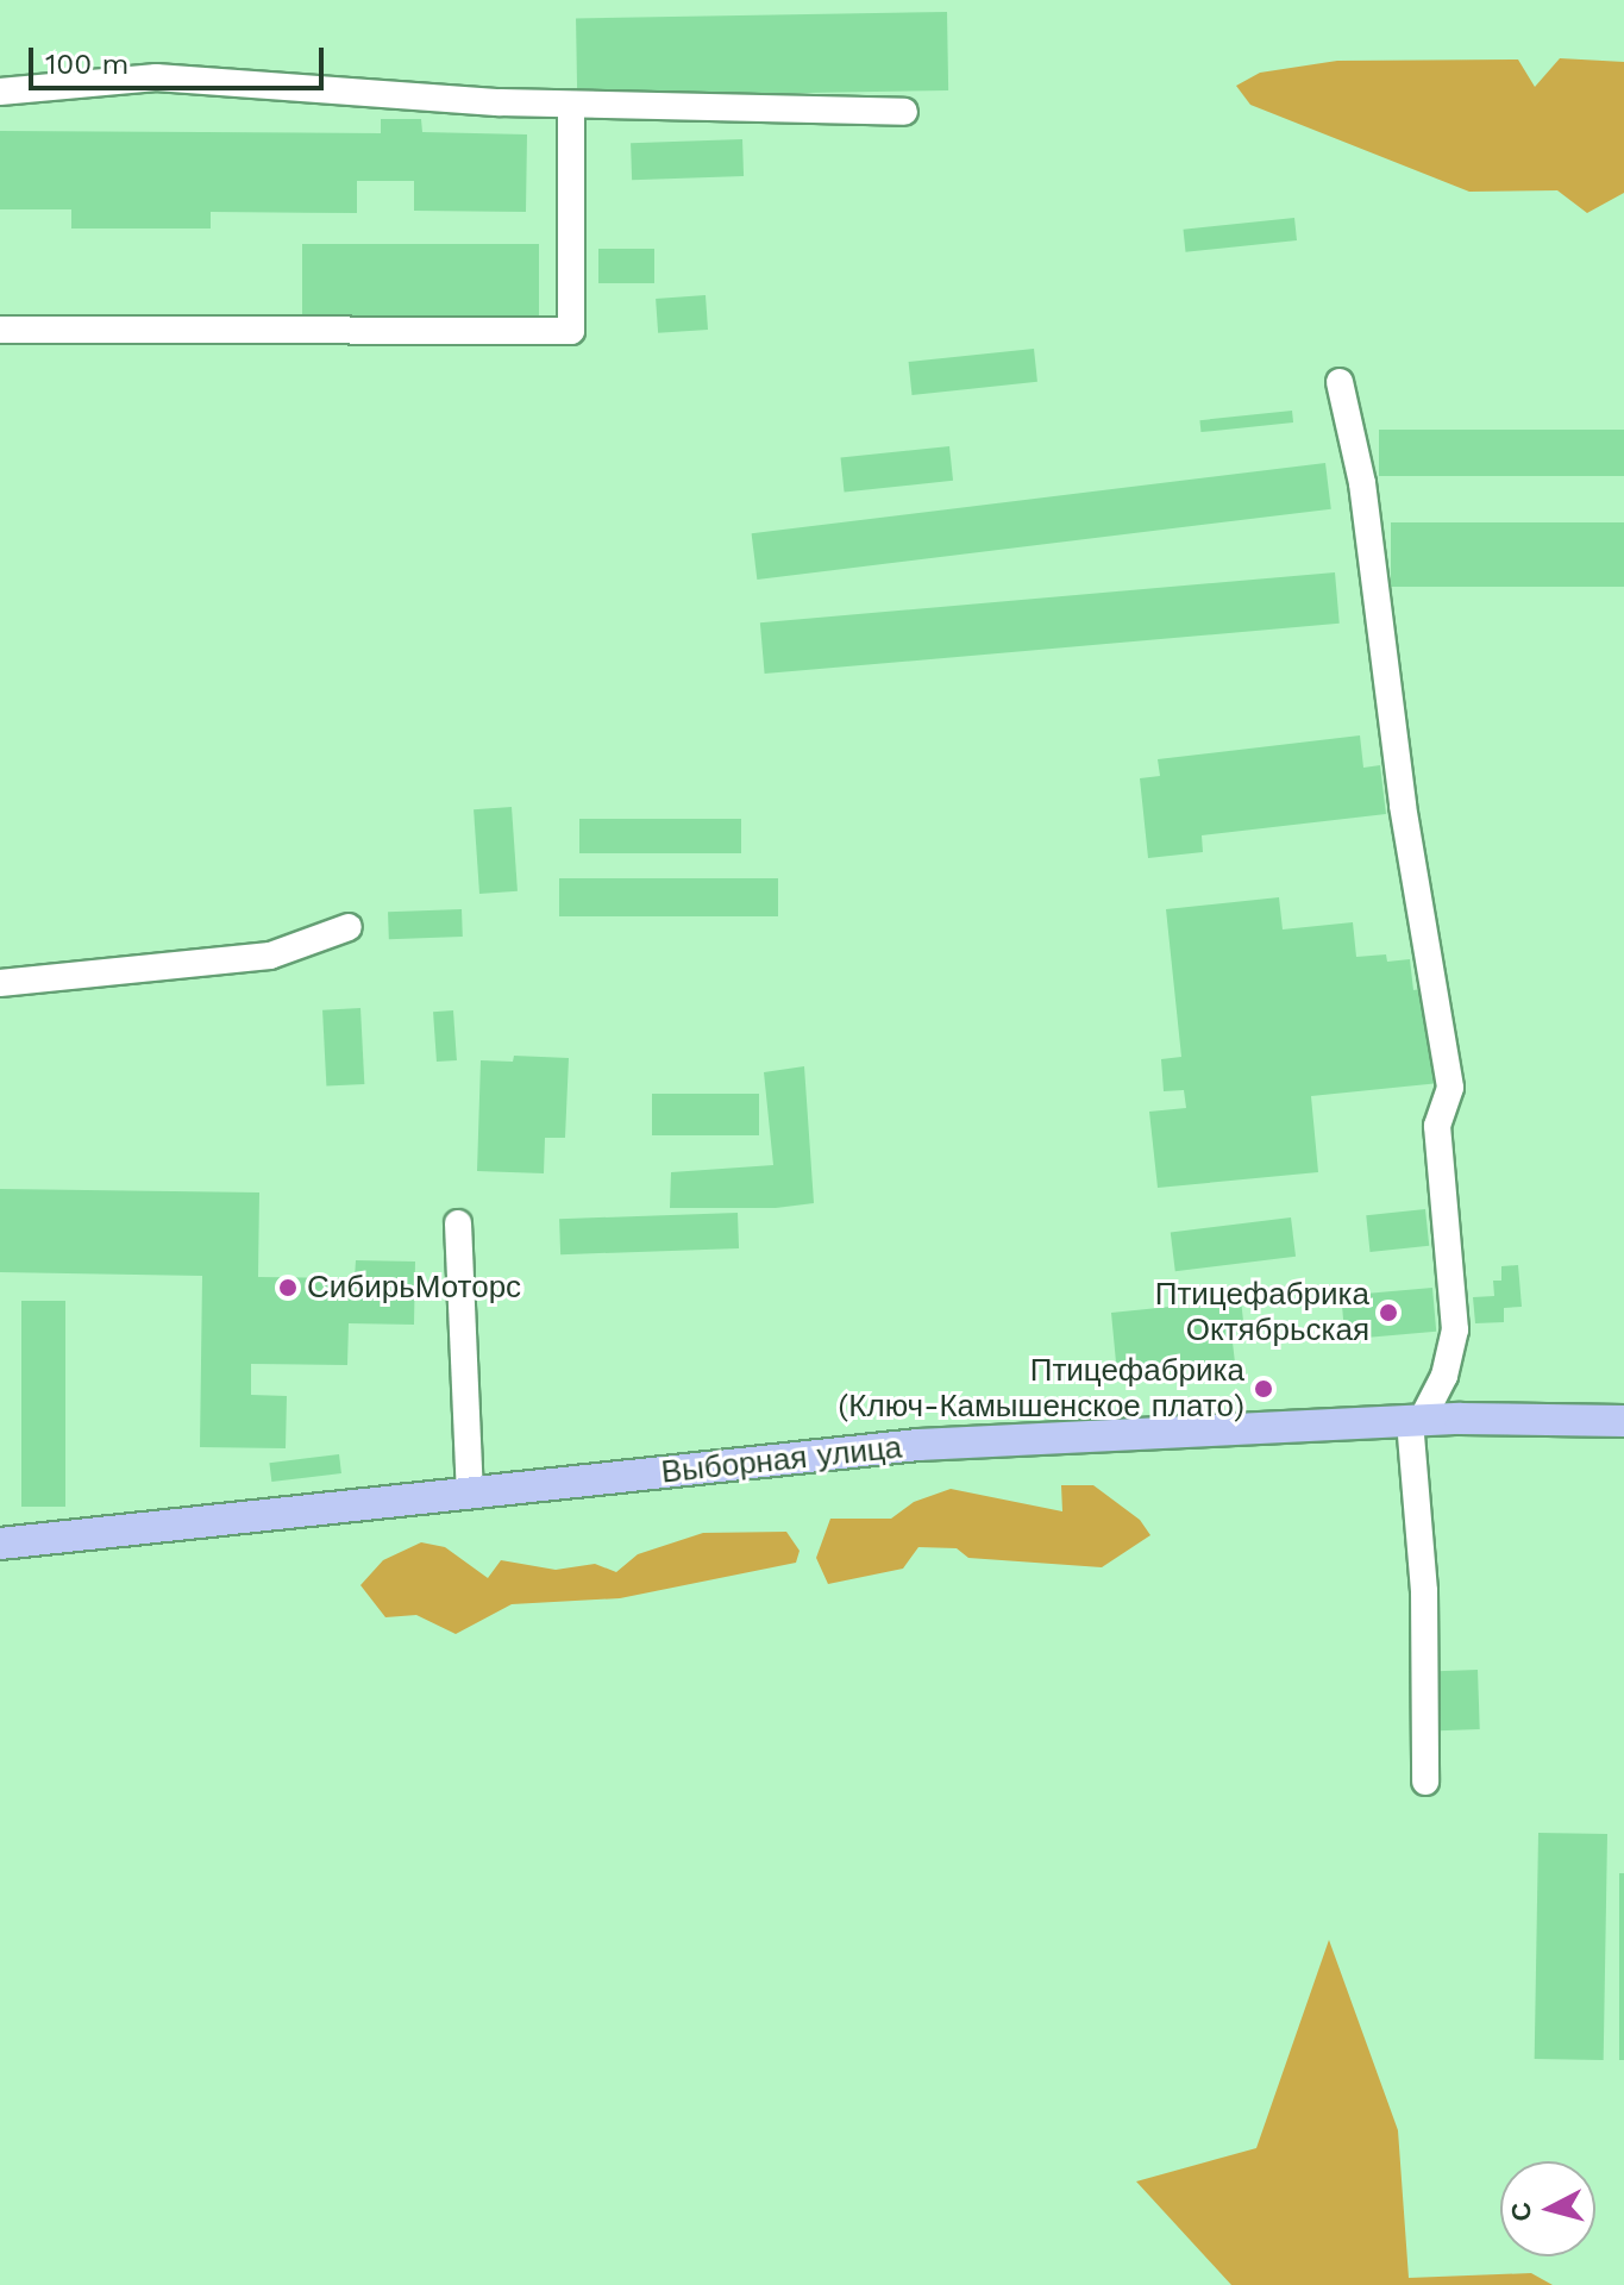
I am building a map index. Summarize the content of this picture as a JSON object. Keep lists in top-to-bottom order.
{
  "streets": {
    "main road": ["Выборная улица"]
  },
  "places": ["СибирьМоторс", "Птицефабрика Октябрьская", "Птицефабрика (Ключ-Камышенское плато)"],
  "scale_bar": "100 m",
  "north": "left"
}
